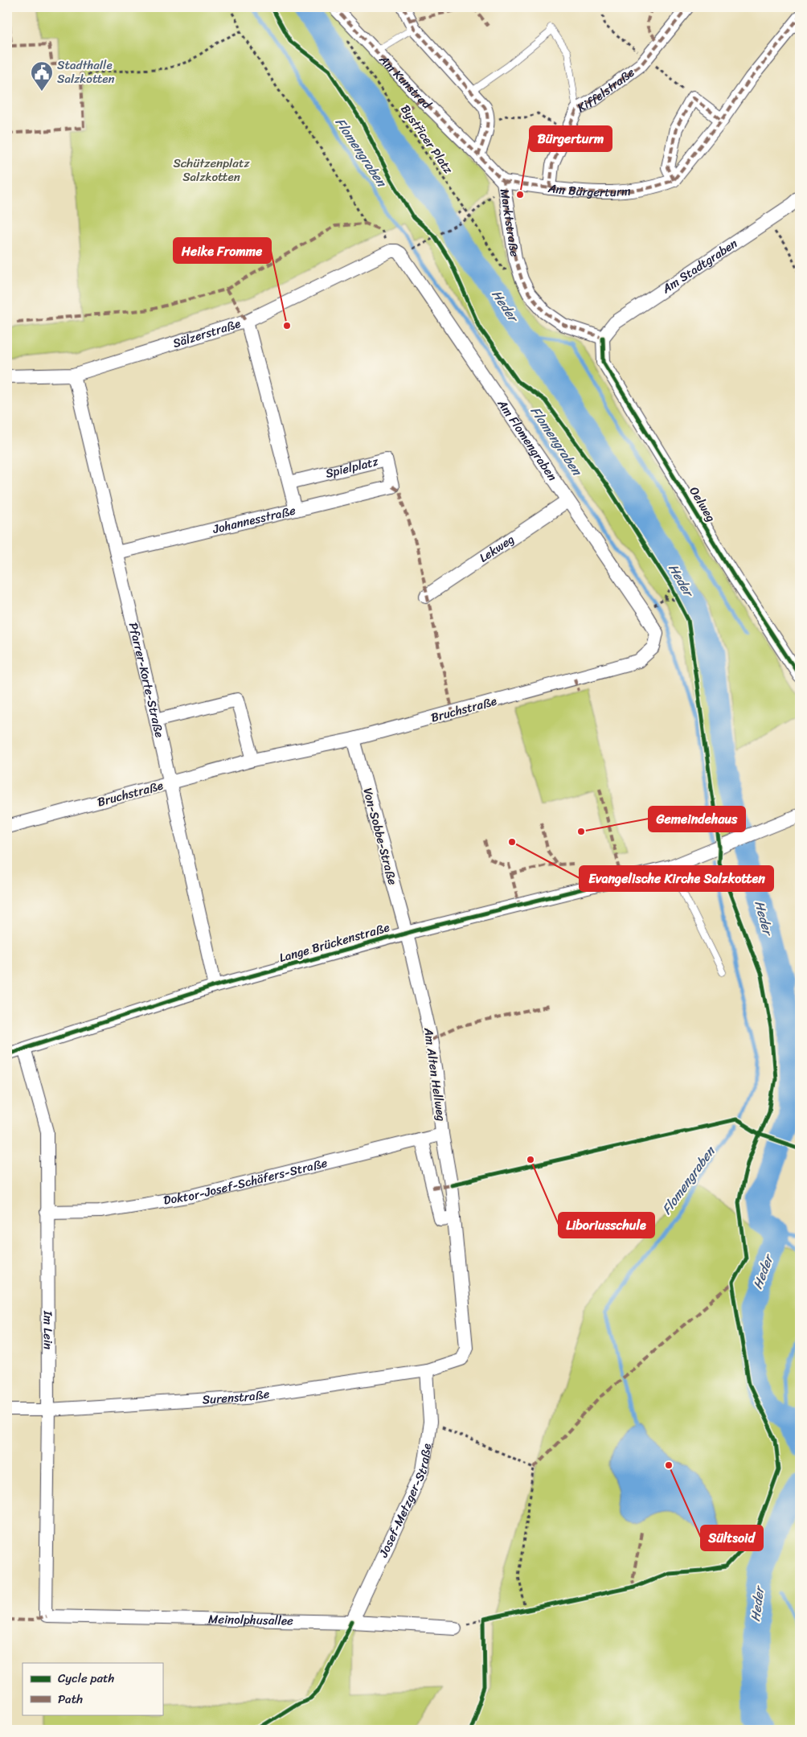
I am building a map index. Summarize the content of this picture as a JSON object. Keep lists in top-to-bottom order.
{
  "streets": {
    "street": [
      "Am Kunstrad",
      "Kiffelstraße",
      "Am Bürgerturm",
      "Marktstraße",
      "Am Stadtgraben",
      "Sälzerstraße",
      "Am Flomengraben",
      "Spielplatz",
      "Oelweg",
      "Johannesstraße",
      "Lekweg",
      "Pfarrer-Korte-Straße",
      "Bruchstraße",
      "Von-Sobbe-Straße",
      "Lange Brückenstraße",
      "Am Alten Hellweg",
      "Doktor-Josef-Schäfers-Straße",
      "Im Lein",
      "Surenstraße",
      "Josef-Metzger-Straße",
      "Meinolphusallee"
    ],
    "path": ["Bystřicer Platz"]
  },
  "crossings": [
    ["Am Kunstrad", "Marktstraße"],
    ["Kiffelstraße", "Am Bürgerturm"],
    ["Bystřicer Platz", "Marktstraße"],
    ["Am Bürgerturm", "Marktstraße"],
    ["Marktstraße", "Am Stadtgraben"],
    ["Marktstraße", "Oelweg"],
    ["Am Stadtgraben", "Oelweg"],
    ["Sälzerstraße", "Am Flomengraben"],
    ["Sälzerstraße", "Johannesstraße"],
    ["Sälzerstraße", "Pfarrer-Korte-Straße"],
    ["Am Flomengraben", "Lekweg"],
    ["Am Flomengraben", "Bruchstraße"],
    ["Spielplatz", "Johannesstraße"],
    ["Johannesstraße", "Pfarrer-Korte-Straße"],
    ["Pfarrer-Korte-Straße", "Bruchstraße"],
    ["Pfarrer-Korte-Straße", "Lange Brückenstraße"],
    ["Bruchstraße", "Von-Sobbe-Straße"],
    ["Von-Sobbe-Straße", "Lange Brückenstraße"],
    ["Von-Sobbe-Straße", "Am Alten Hellweg"],
    ["Lange Brückenstraße", "Am Alten Hellweg"],
    ["Lange Brückenstraße", "Im Lein"],
    ["Am Alten Hellweg", "Doktor-Josef-Schäfers-Straße"],
    ["Am Alten Hellweg", "Surenstraße"],
    ["Doktor-Josef-Schäfers-Straße", "Im Lein"],
    ["Im Lein", "Surenstraße"],
    ["Im Lein", "Meinolphusallee"],
    ["Surenstraße", "Josef-Metzger-Straße"],
    ["Josef-Metzger-Straße", "Meinolphusallee"]
  ],
  "water": ["Flomengraben", "Heder"],
  "parks": ["Schützenplatz Salzkotten"],
  "places": {
    "public building": ["Stadthalle Salzkotten"],
    "other": [
      "Bürgerturm",
      "Heike Fromme",
      "Gemeindehaus",
      "Evangelische Kirche Salzkotten",
      "Liboriusschule",
      "Sültsoid"
    ]
  },
  "legend": ["Cycle path", "Path"]
}
